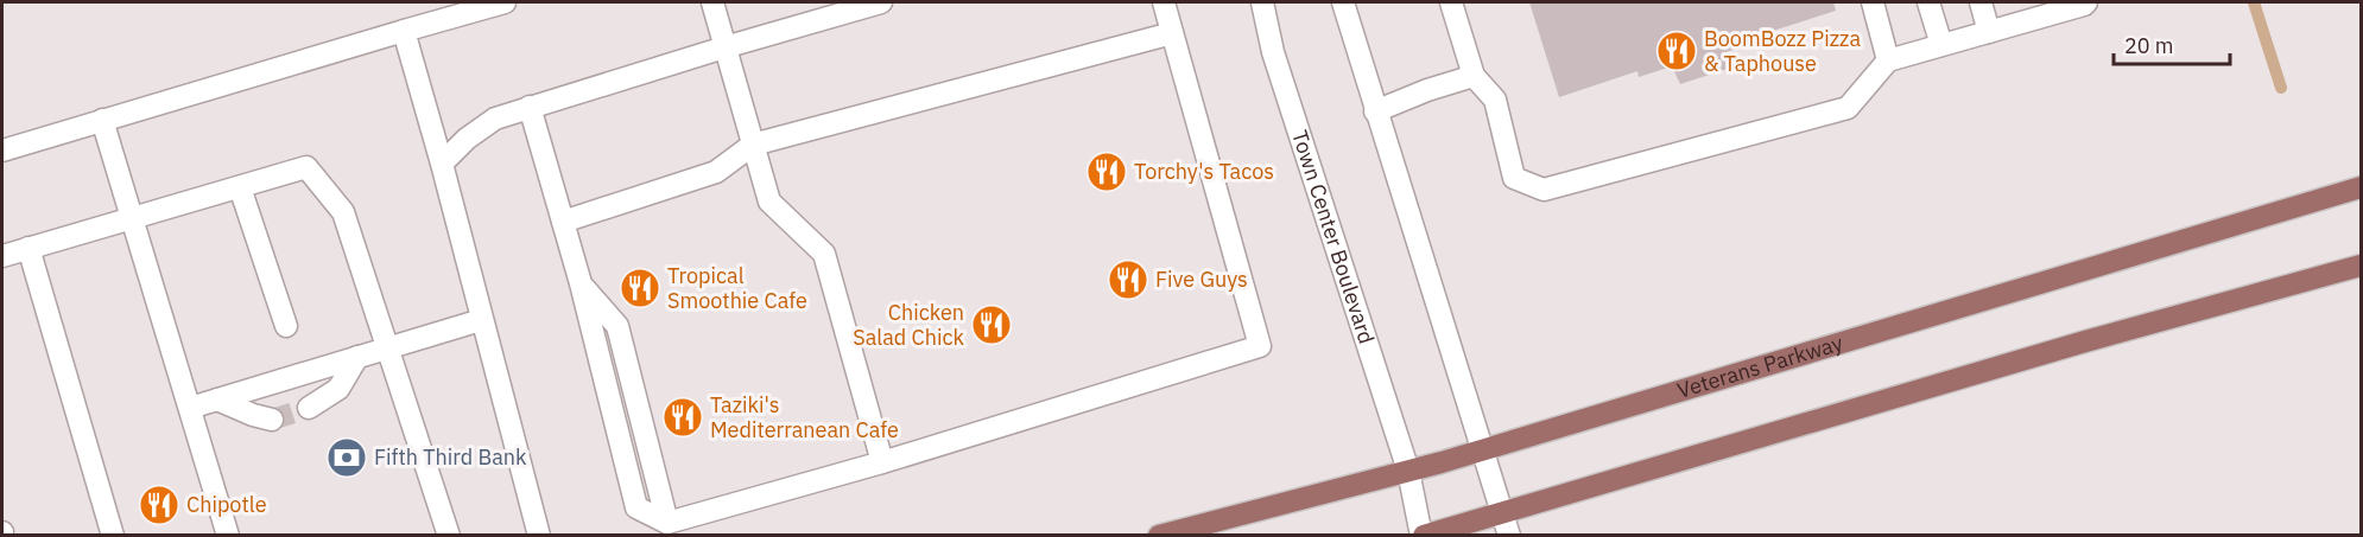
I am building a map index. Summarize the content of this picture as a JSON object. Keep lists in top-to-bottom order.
{
  "streets": {
    "main road": ["Veterans Parkway"],
    "street": ["Town Center Boulevard"]
  },
  "crossings": [
    ["Town Center Boulevard", "Veterans Parkway"]
  ],
  "places": {
    "restaurant": [
      "BoomBozz Pizza & Taphouse",
      "Torchy's Tacos",
      "Five Guys",
      "Tropical Smoothie Cafe",
      "Chicken Salad Chick",
      "Taziki's Mediterranean Cafe",
      "Chipotle"
    ],
    "bank": ["Fifth Third Bank"]
  },
  "scale_bar": "20 m"
}
